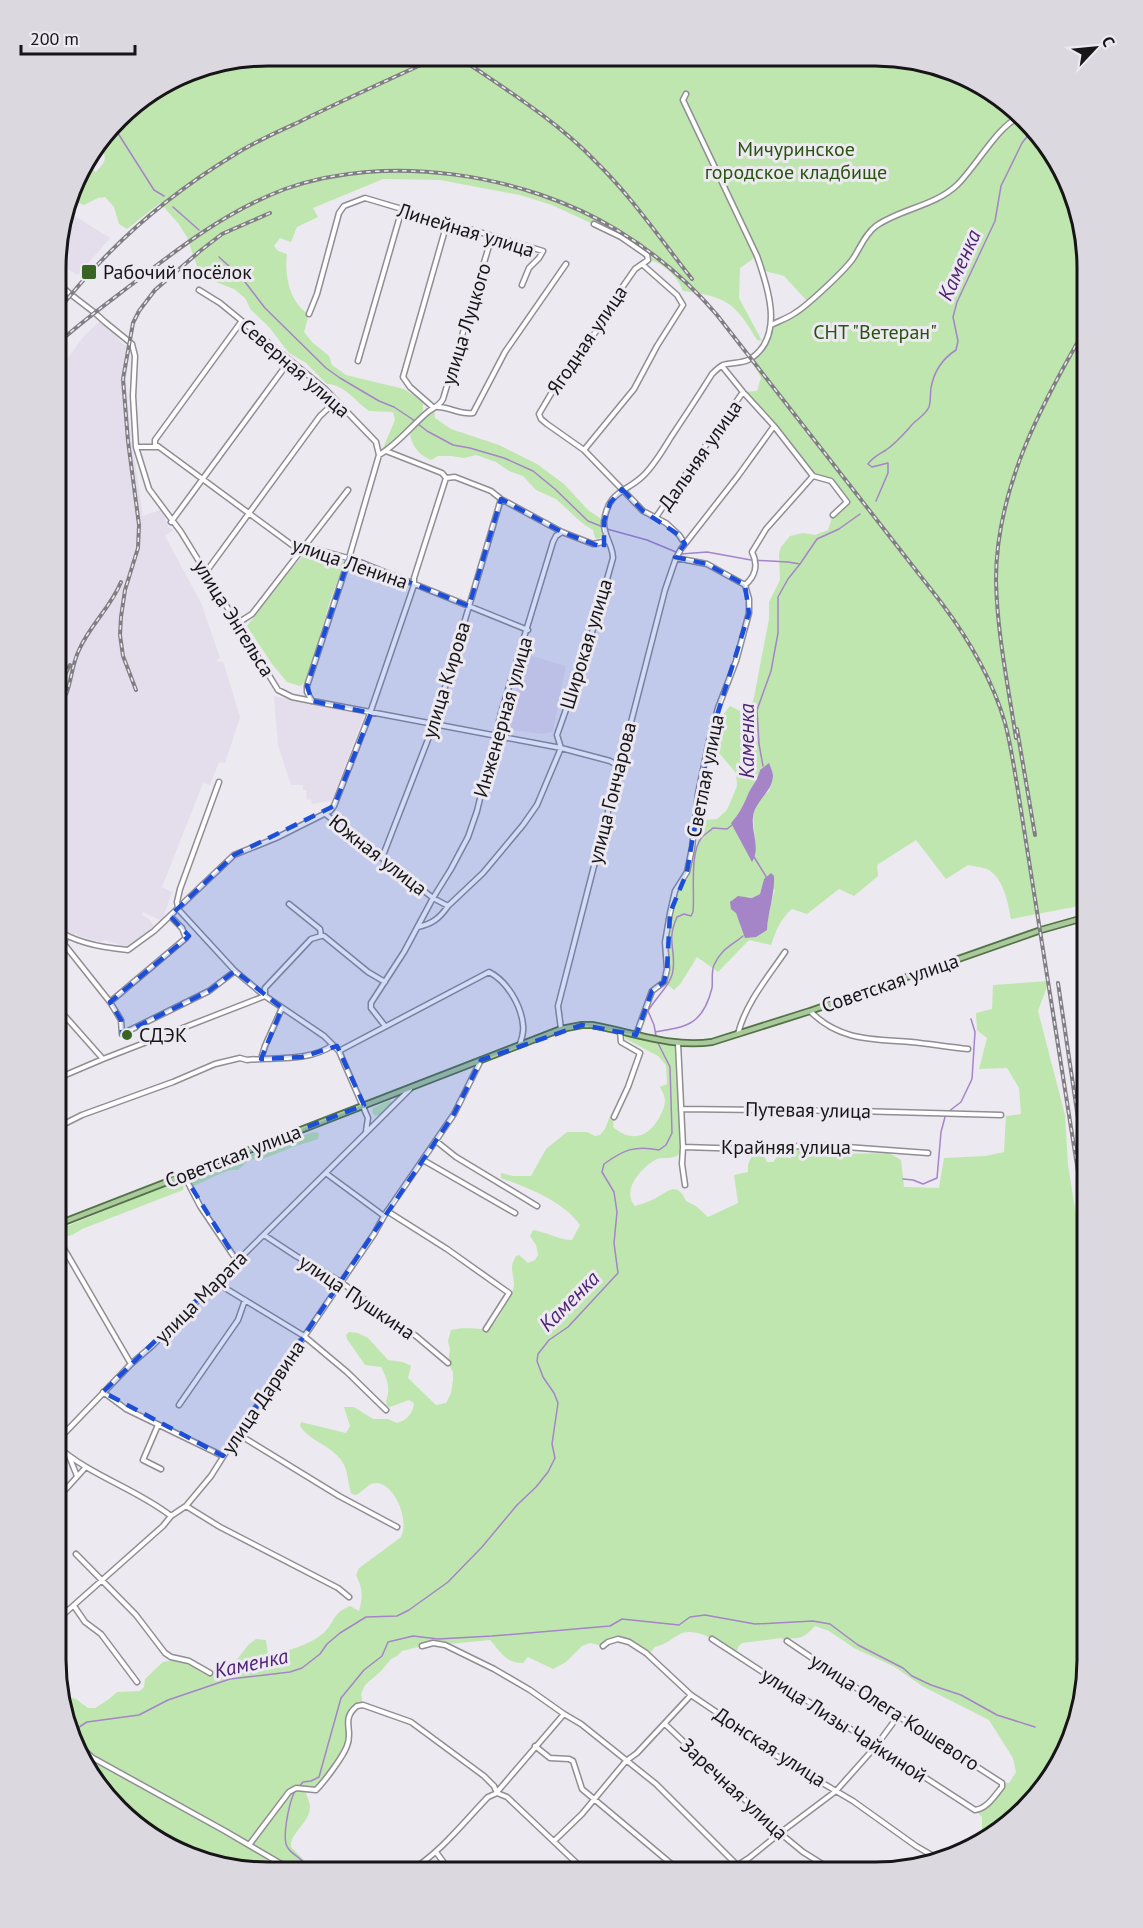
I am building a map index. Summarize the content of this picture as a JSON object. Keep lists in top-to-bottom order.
{
  "streets": {
    "main road": ["Советская улица"],
    "street": [
      "Линейная улица",
      "улица Луцкого",
      "Ягодная улица",
      "Северная улица",
      "Дальняя улица",
      "улица Ленина",
      "улица Энгельса",
      "Широкая улица",
      "улица Кирова",
      "Инженерная улица",
      "Светлая улица",
      "улица Гончарова",
      "Южная улица",
      "Путевая улица",
      "Крайняя улица",
      "улица Марата",
      "улица Пушкина",
      "улица Дарвина",
      "улица Олега Кошевого",
      "улица Лизы Чайкиной",
      "Донская улица",
      "Заречная улица"
    ]
  },
  "crossings": [
    ["Линейная улица", "улица Луцкого"],
    ["улица Ленина", "улица Кирова"],
    ["улица Ленина", "Инженерная улица"],
    ["улица Энгельса", "Широкая улица"],
    ["улица Энгельса", "улица Кирова"],
    ["улица Энгельса", "Инженерная улица"],
    ["улица Кирова", "Южная улица"],
    ["Инженерная улица", "Южная улица"],
    ["Светлая улица", "Советская улица"],
    ["улица Гончарова", "Советская улица"],
    ["Советская улица", "улица Марата"],
    ["Советская улица", "улица Дарвина"],
    ["улица Марата", "улица Пушкина"],
    ["улица Пушкина", "улица Дарвина"],
    ["улица Олега Кошевого", "улица Лизы Чайкиной"]
  ],
  "water": ["Каменка"],
  "parks": ["Мичуринское городское кладбище", "СНТ \"Ветеран\""],
  "places": {
    "transit": ["Рабочий посёлок"],
    "other": ["СДЭК"]
  },
  "scale_bar": "200 m",
  "north": "top right"
}
